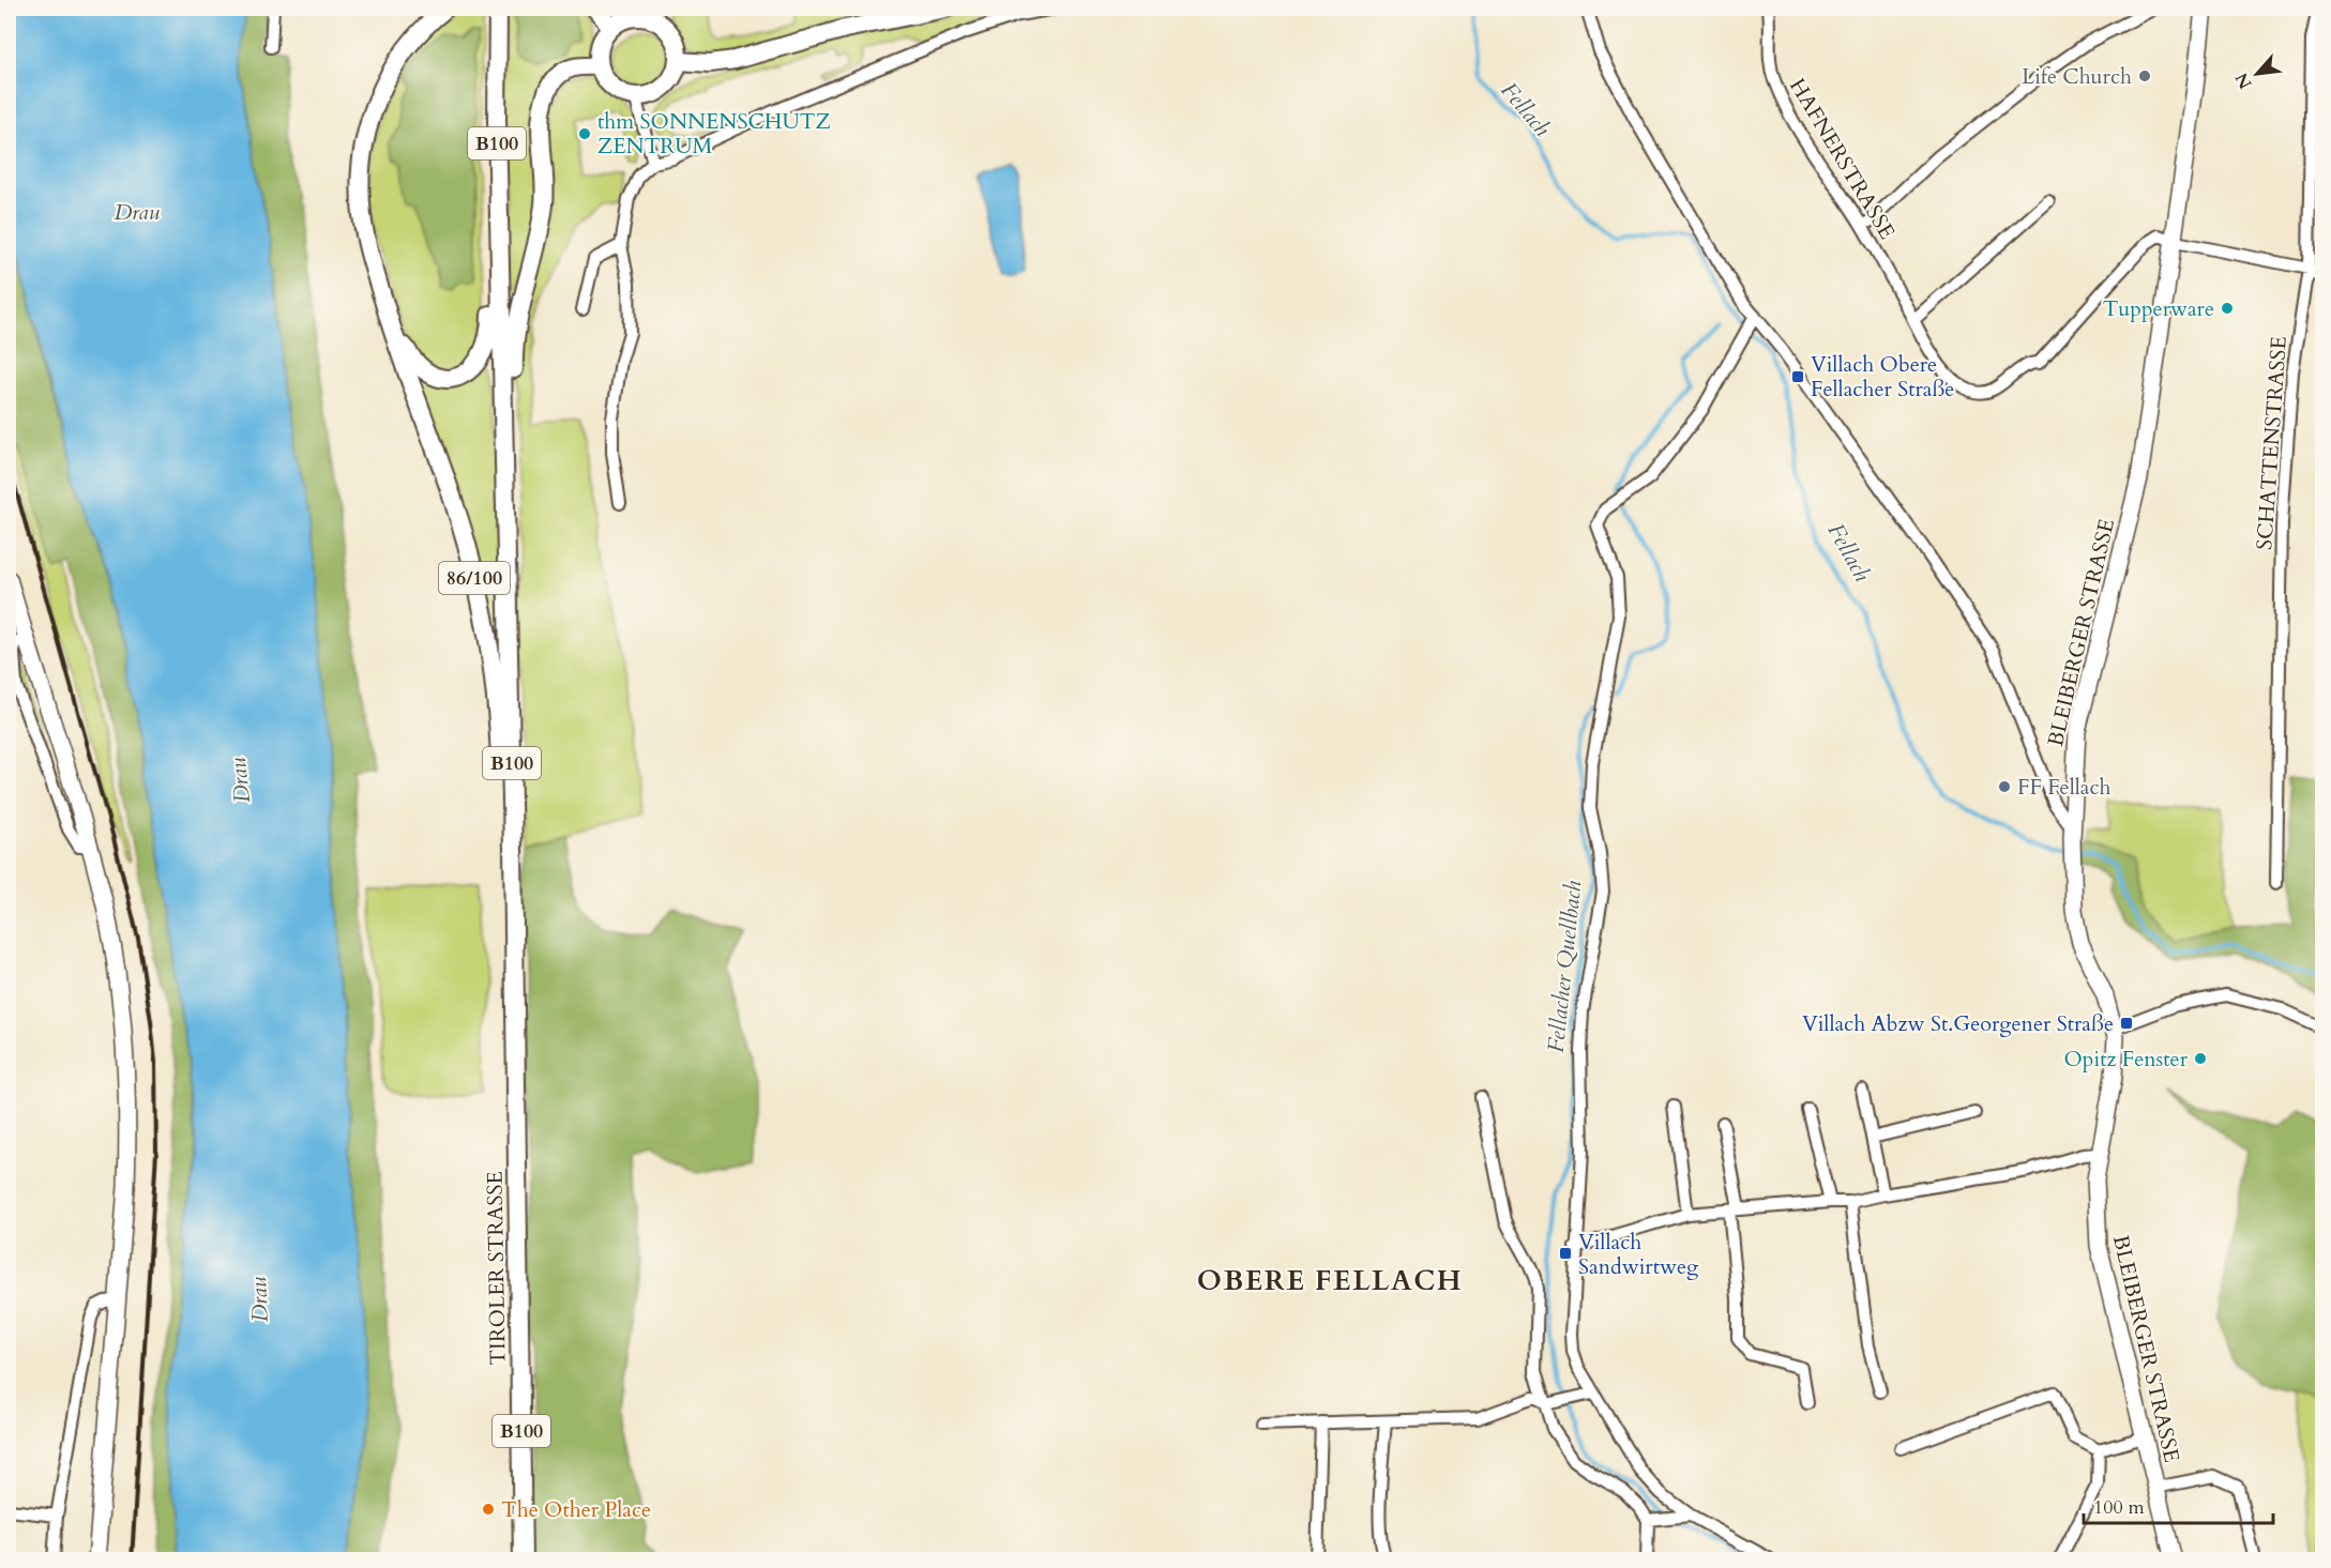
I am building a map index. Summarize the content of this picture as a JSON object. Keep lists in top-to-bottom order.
{
  "streets": {
    "main road": [
      "B100",
      "86/100",
      "BLEIBERGER STRASSE",
      "TIROLER STRASSE"
    ],
    "street": ["HAFNERSTRASSE", "SCHATTENSTRASSE"]
  },
  "crossings": [
    ["B100", "86/100"],
    ["B100", "TIROLER STRASSE"],
    ["HAFNERSTRASSE", "BLEIBERGER STRASSE"],
    ["86/100", "TIROLER STRASSE"]
  ],
  "districts": ["OBERE FELLACH"],
  "water": ["Fellach", "Drau", "Fellacher Quellbach"],
  "places": {
    "other": [
      "Life Church",
      "thm SONNENSCHUTZ ZENTRUM",
      "Tupperware",
      "FF Fellach",
      "Opitz Fenster",
      "The Other Place"
    ],
    "transit": ["Villach Obere Fellacher Straße", "Villach Abzw St.Georgener Straße", "Villach Sandwirtweg"]
  },
  "scale_bar": "100 m",
  "north": "bottom left"
}
